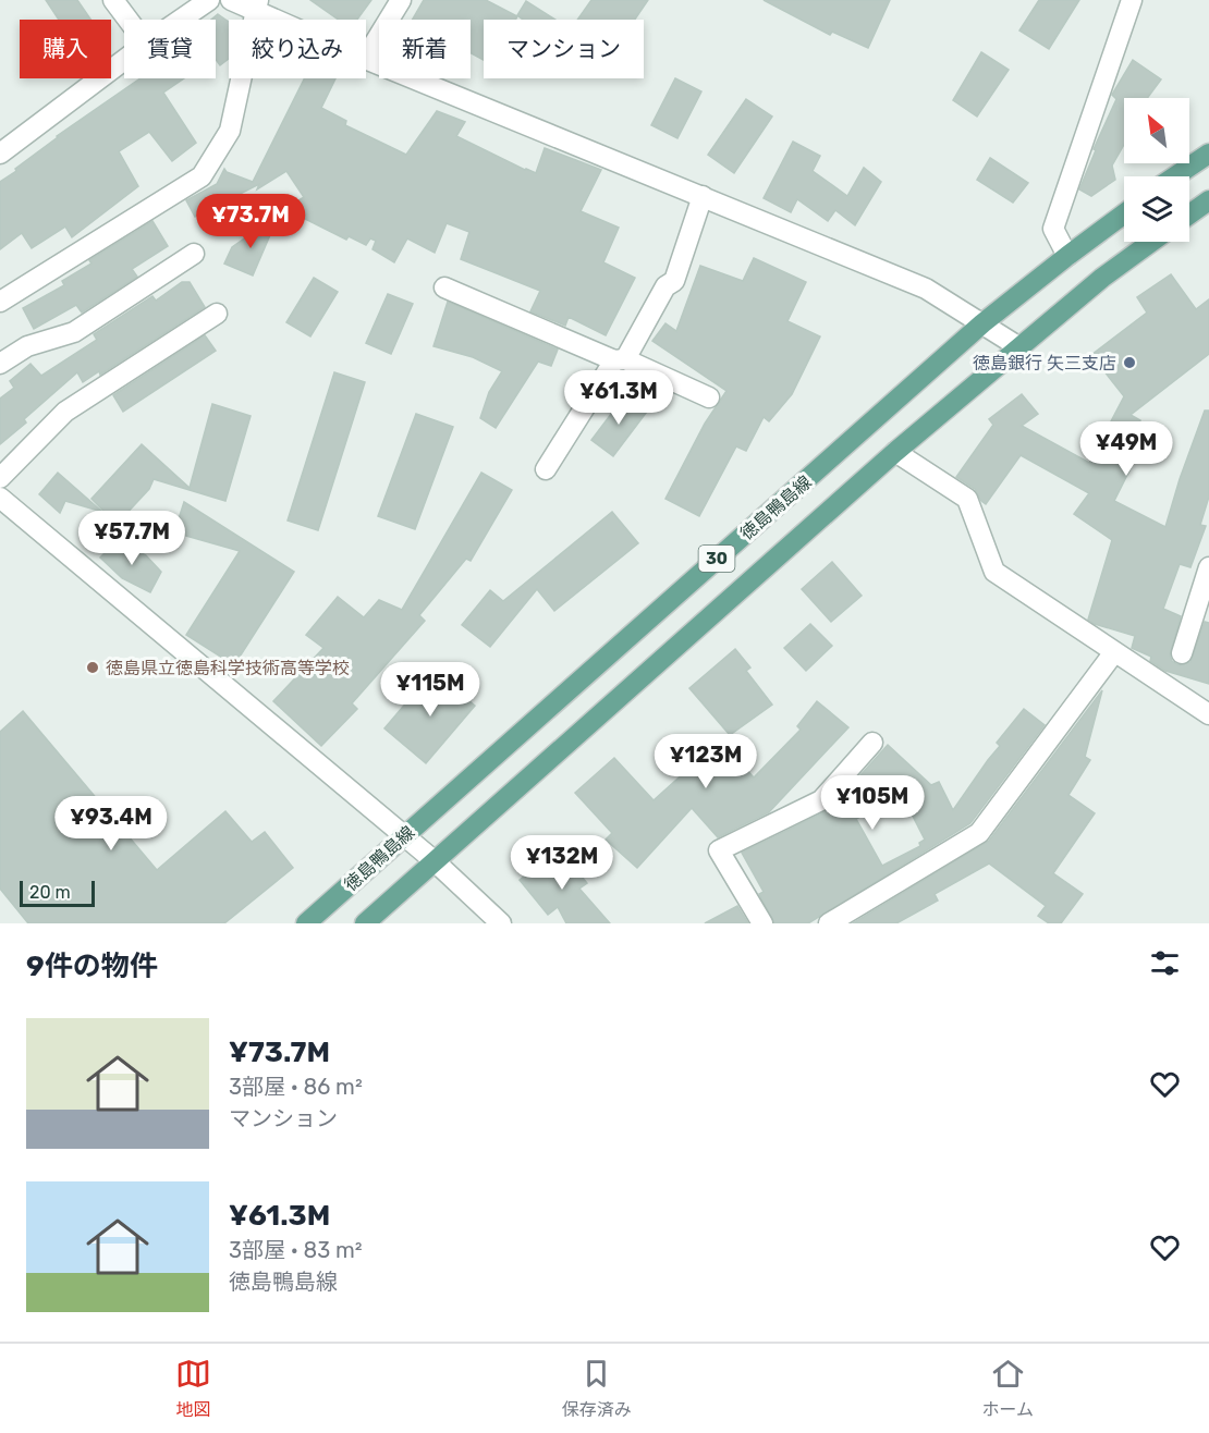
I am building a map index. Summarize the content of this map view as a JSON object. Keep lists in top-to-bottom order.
{
  "streets": {
    "main road": ["徳島鴨島線", "30"]
  },
  "places": ["徳島銀行 矢三支店", "徳島県立徳島科学技術高等学校"],
  "scale_bar": "20 m",
  "north": "top left",
  "page": {
    "chip": [
      "購入",
      "賃貸",
      "絞り込み",
      "新着",
      "マンション"
    ],
    "price": [
      "¥73.7M",
      "¥61.3M",
      "¥49M",
      "¥57.7M",
      "¥115M",
      "¥123M",
      "¥105M",
      "¥93.4M",
      "¥132M"
    ],
    "scale": "20 m",
    "heading": "9件の物件",
    "list": [
      {
        "name": "¥73.7M",
        "note": "3部屋 · 86 m² · マンション"
      },
      {
        "name": "¥61.3M",
        "note": "3部屋 · 83 m² · 徳島鴨島線"
      }
    ],
    "tabs": ["地図", "保存済み", "ホーム"]
  }
}
